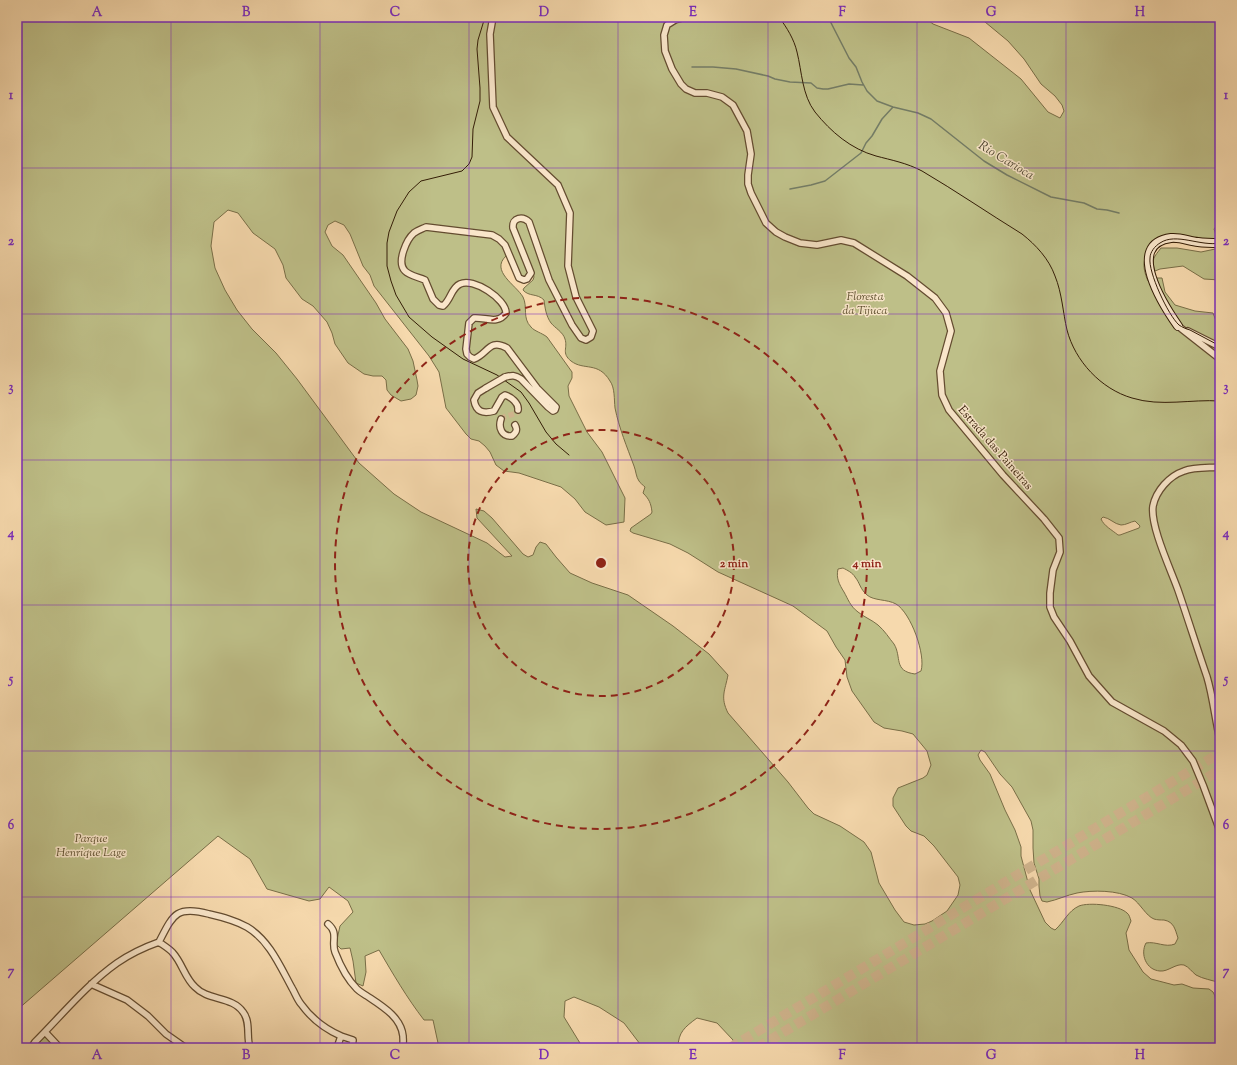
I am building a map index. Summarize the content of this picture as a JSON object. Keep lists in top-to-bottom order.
{
  "streets": {
    "street": ["Estrada das Paineiras"]
  },
  "water": ["Rio Carioca"],
  "parks": ["Floresta da Tijuca", "Parque Henrique Lage"],
  "grid": {
    "columns": [
      "A",
      "B",
      "C",
      "D",
      "E",
      "F",
      "G",
      "H"
    ],
    "rows": [
      "1",
      "2",
      "3",
      "4",
      "5",
      "6",
      "7"
    ]
  },
  "rings": ["2 min", "4 min"]
}
